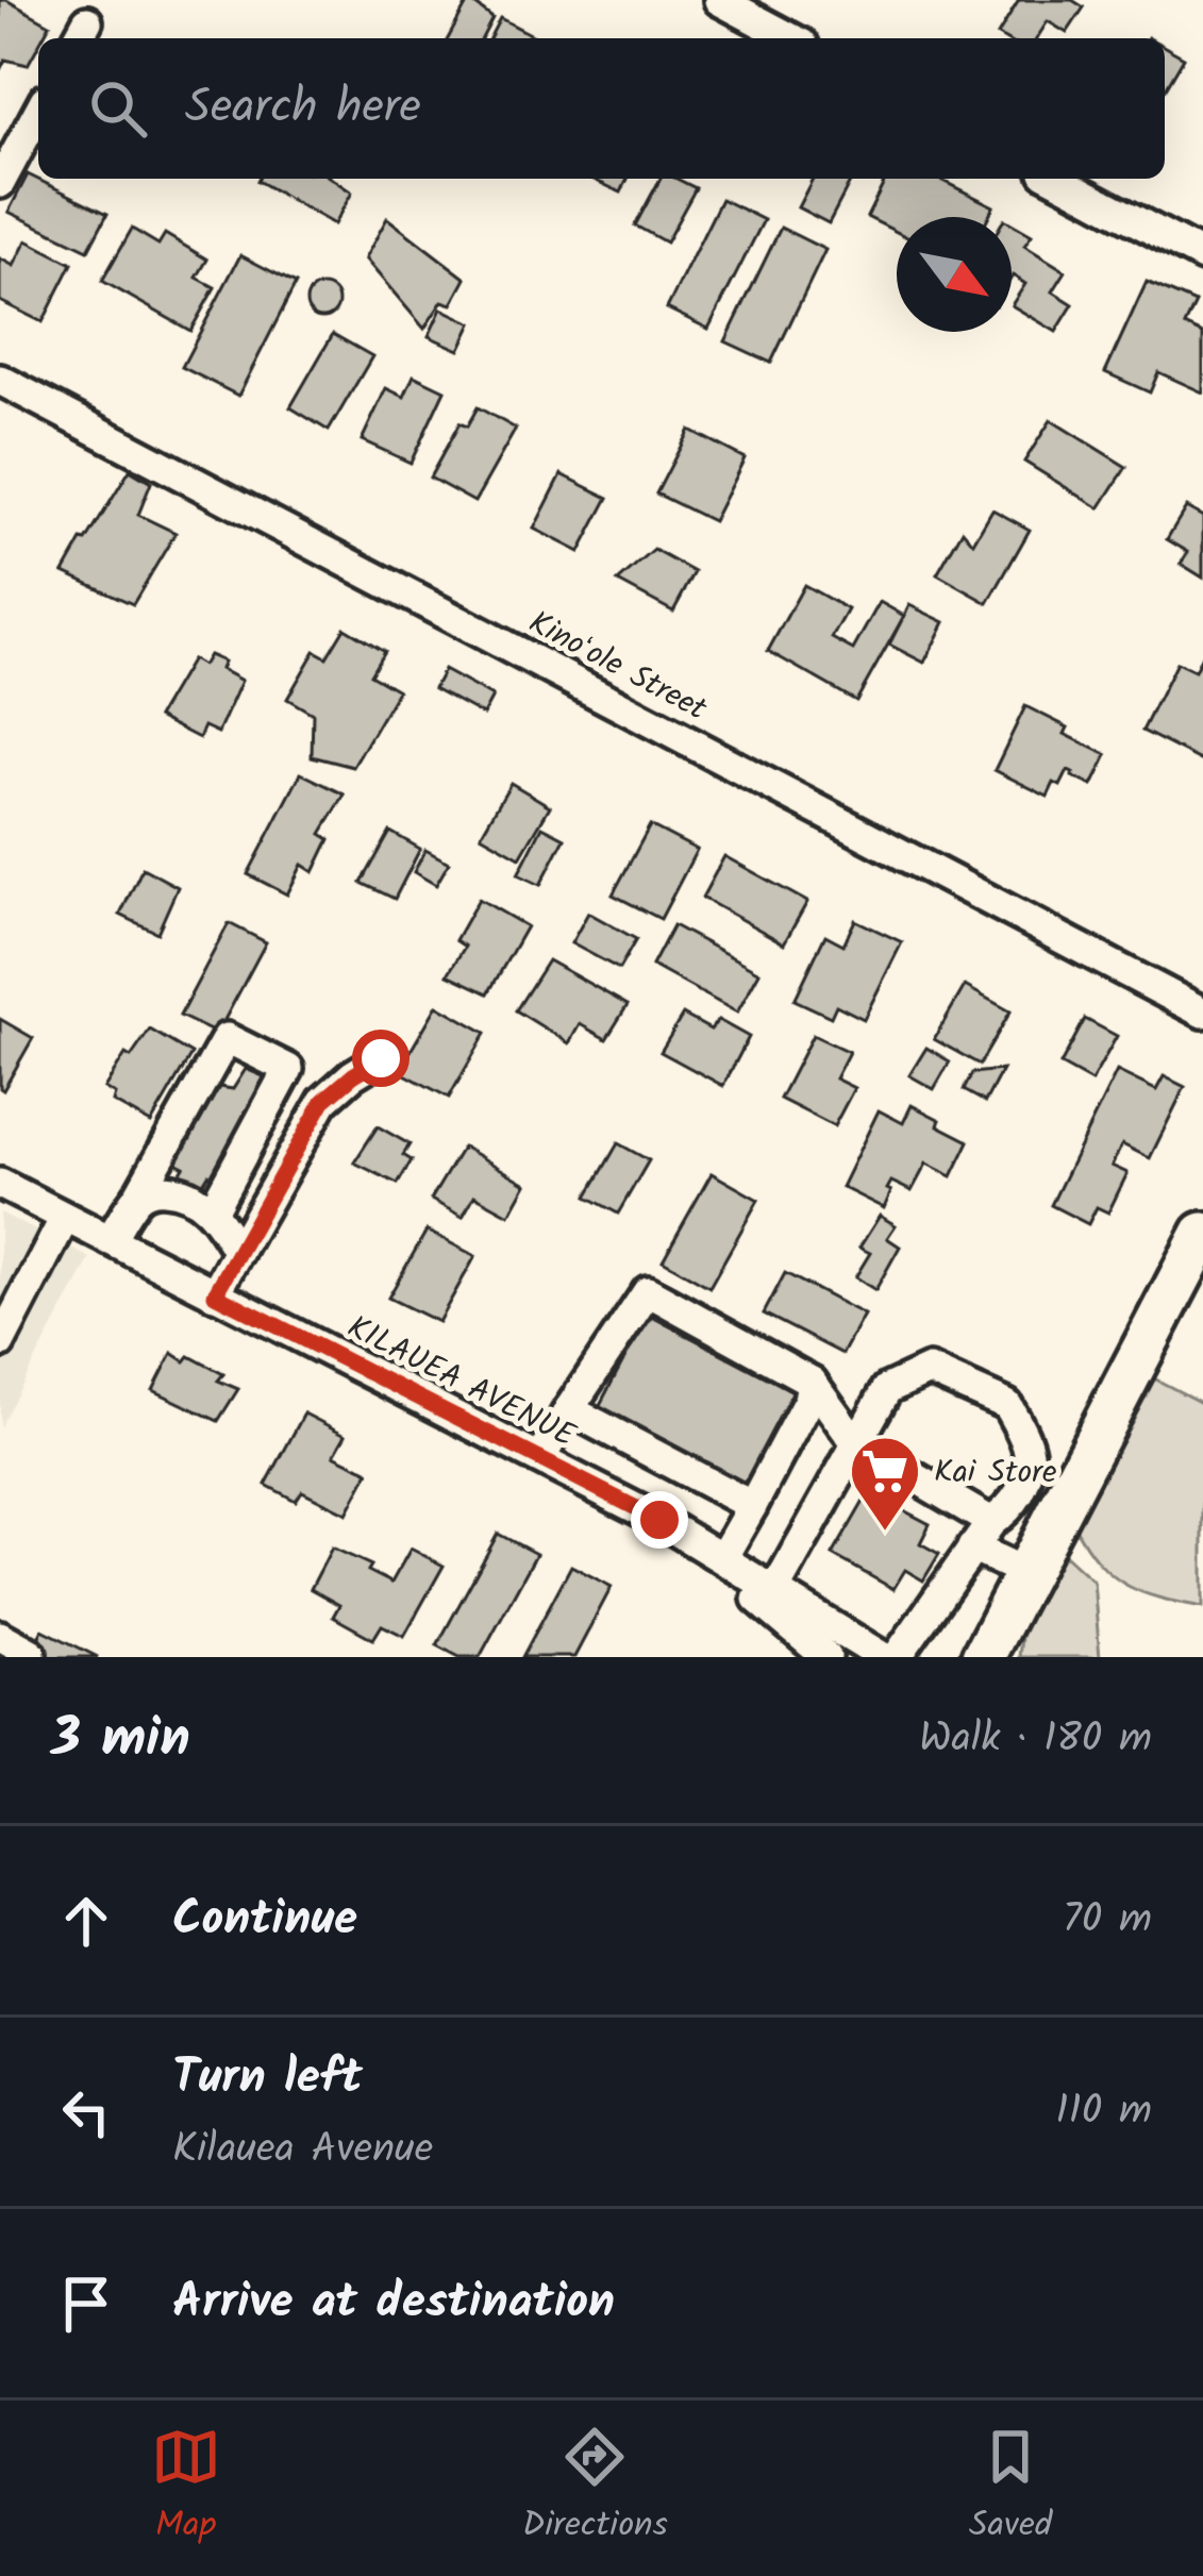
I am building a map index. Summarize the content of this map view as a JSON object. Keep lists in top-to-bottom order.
{
  "streets": {
    "street": ["Kinoʻole Street", "KILAUEA AVENUE"]
  },
  "places": {
    "supermarket": ["Kai Store"]
  },
  "north": "bottom right",
  "page": {
    "search": "Search here",
    "heading": ["3 min", "Walk · 180 m"],
    "list": [
      ["Continue", "70 m"],
      ["Turn left", "Kilauea Avenue", "110 m"],
      "Arrive at destination"
    ],
    "nav": ["Map", "Directions", "Saved"]
  }
}
